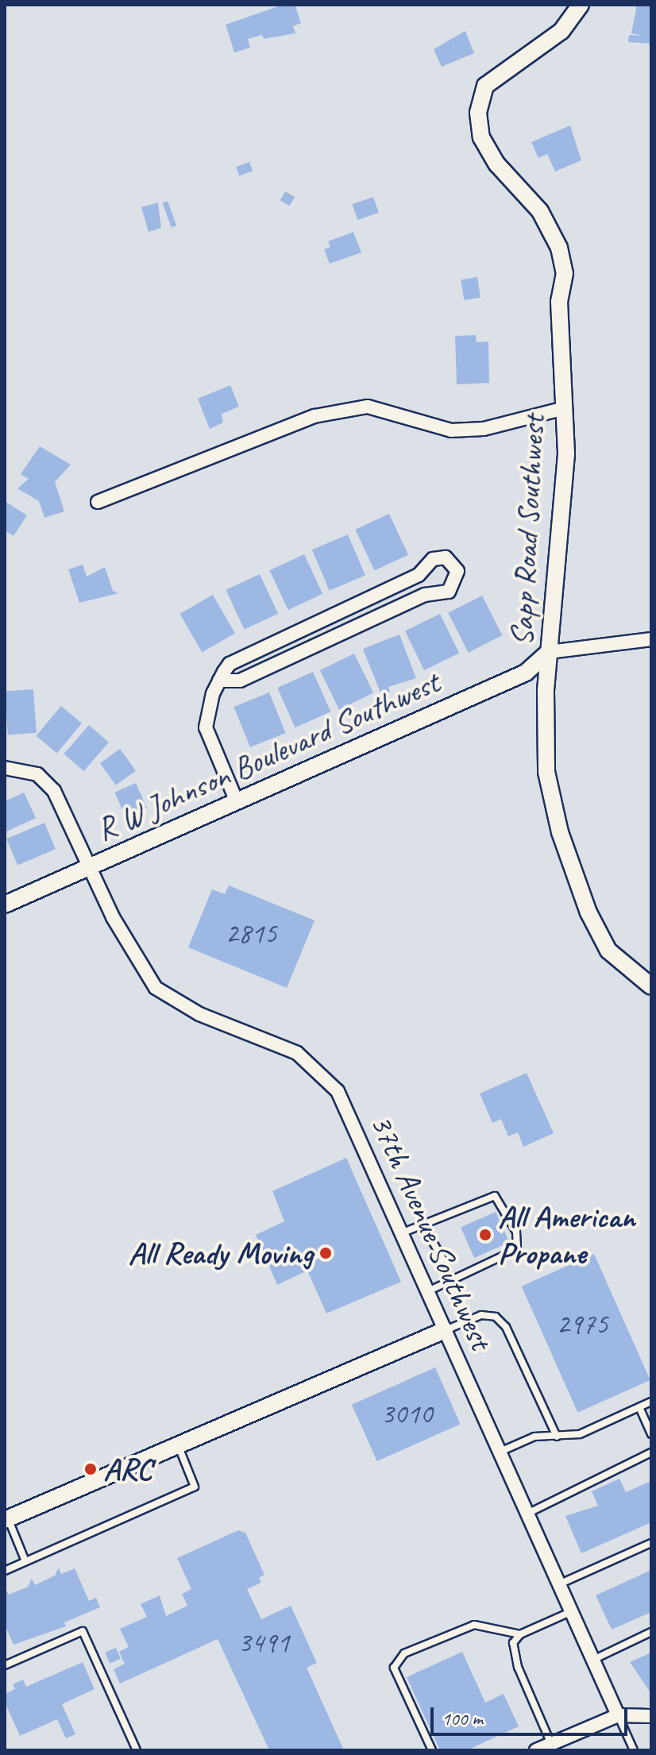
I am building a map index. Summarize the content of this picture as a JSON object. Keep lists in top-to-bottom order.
{
  "streets": {
    "street": ["Sapp Road Southwest", "R W Johnson Boulevard Southwest", "37th Avenue Southwest"]
  },
  "crossings": [
    ["Sapp Road Southwest", "R W Johnson Boulevard Southwest"],
    ["R W Johnson Boulevard Southwest", "37th Avenue Southwest"]
  ],
  "places": ["All American Propane", "All Ready Moving", "ARC"],
  "house_numbers": [
    "2815",
    "2975",
    "3010",
    "3491"
  ],
  "scale_bar": "100 m"
}
